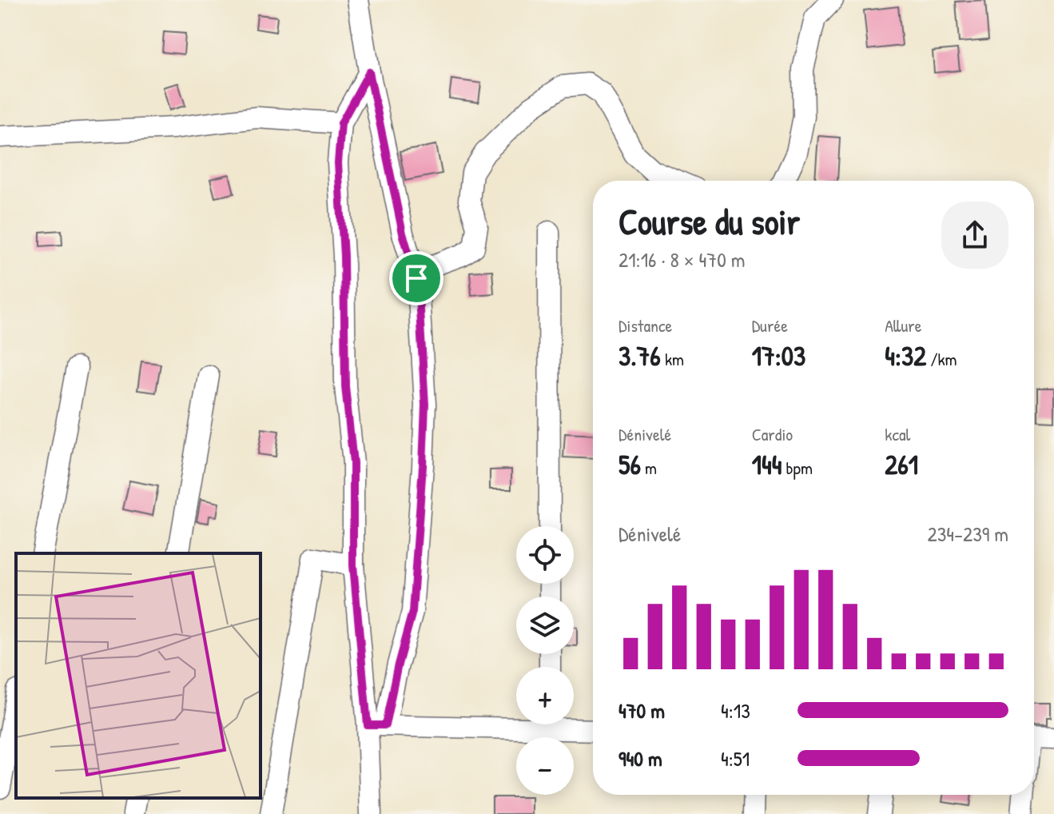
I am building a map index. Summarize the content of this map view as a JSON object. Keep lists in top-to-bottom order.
{
  "page": {
    "heading": ["Course du soir", "21:16 · 8 × 470 m"],
    "stats": [
      ["Distance", "3.76 km"],
      ["Durée", "17:03"],
      ["Allure", "4:32 /km"],
      ["Dénivelé", "56 m"],
      ["Cardio", "144 bpm"],
      ["kcal", "261"]
    ],
    "chart": ["Dénivelé", "234–239 m"],
    "map_buttons": ["+", "−"],
    "list": [
      {
        "name": "470 m",
        "note": "4:13"
      },
      {
        "name": "940 m",
        "note": "4:51"
      }
    ]
  }
}
